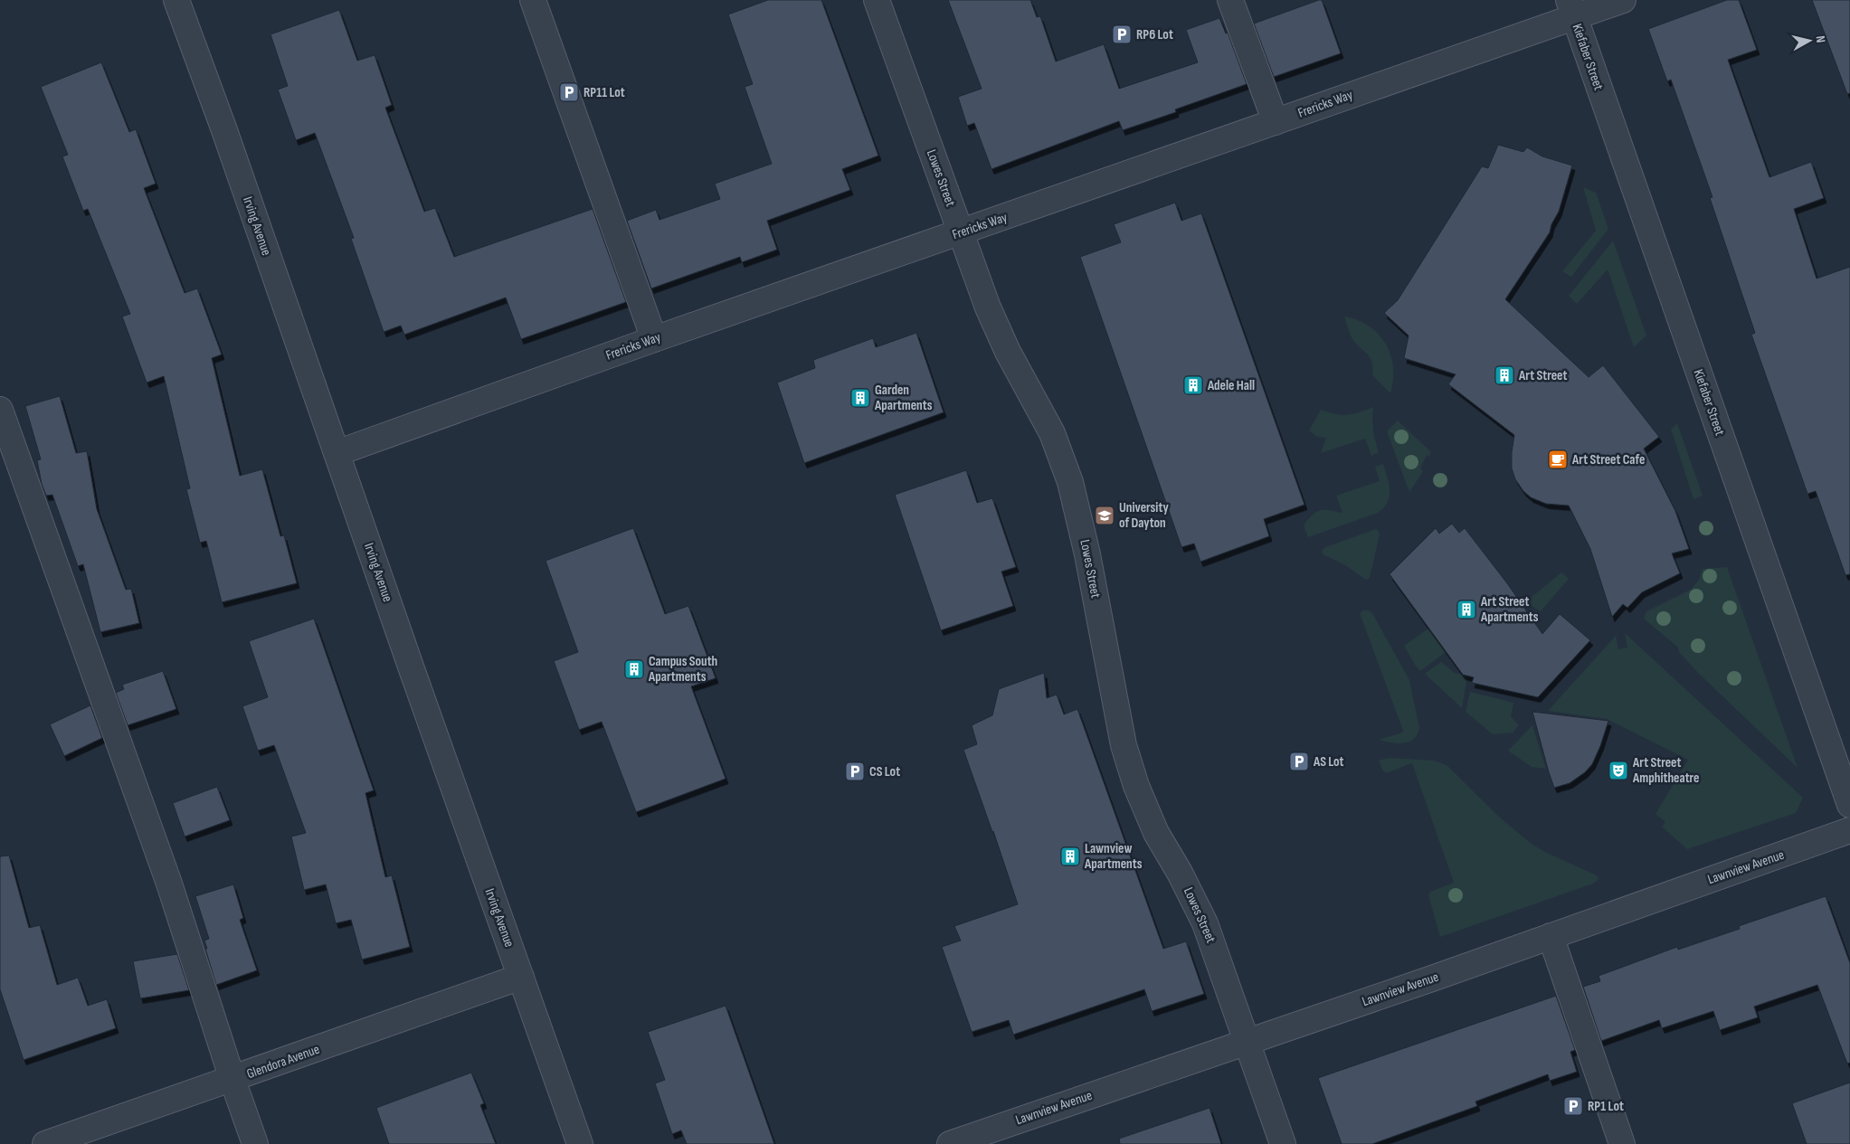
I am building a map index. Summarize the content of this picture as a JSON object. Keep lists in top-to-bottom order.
{
  "streets": {
    "street": [
      "Kiefaber Street",
      "Frericks Way",
      "Lowes Street",
      "Irving Avenue",
      "Lawnview Avenue",
      "Glendora Avenue"
    ]
  },
  "crossings": [
    ["Kiefaber Street", "Frericks Way"],
    ["Frericks Way", "Lowes Street"],
    ["Frericks Way", "Irving Avenue"],
    ["Lowes Street", "Lawnview Avenue"],
    ["Irving Avenue", "Glendora Avenue"]
  ],
  "places": {
    "parking": [
      "RP6 Lot",
      "RP11 Lot",
      "AS Lot",
      "CS Lot",
      "RP1 Lot"
    ],
    "building": [
      "Art Street",
      "Adele Hall",
      "Garden Apartments",
      "Art Street Apartments",
      "Campus South Apartments",
      "Lawnview Apartments"
    ],
    "cafe": ["Art Street Cafe"],
    "school or university": ["University of Dayton"],
    "theatre": ["Art Street Amphitheatre"]
  },
  "north": "right"
}
